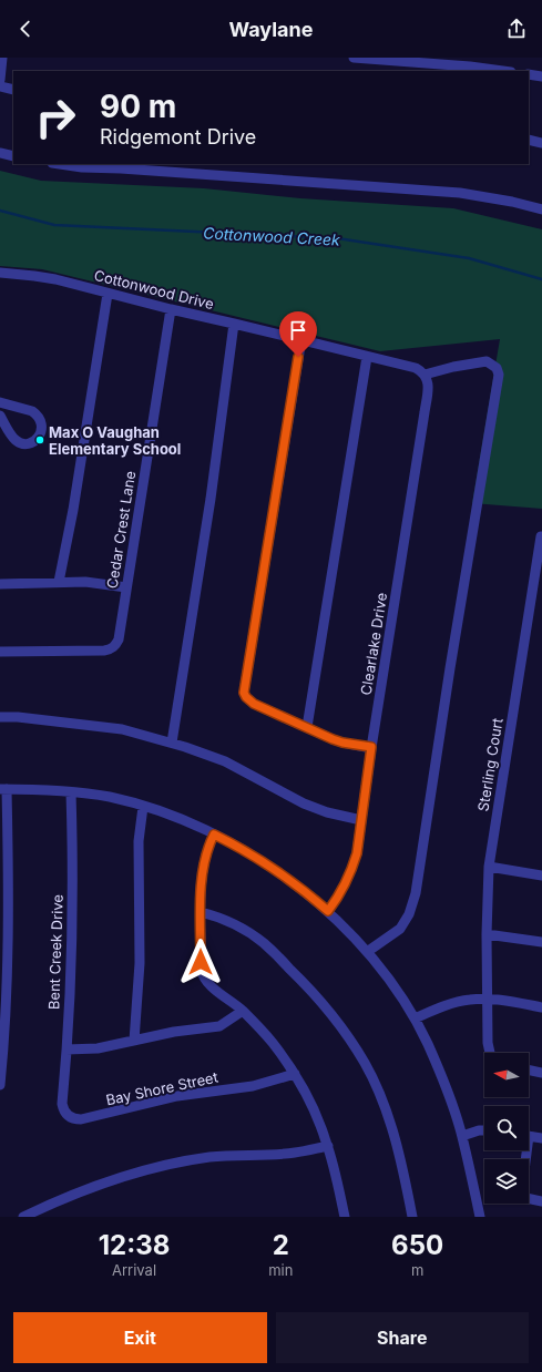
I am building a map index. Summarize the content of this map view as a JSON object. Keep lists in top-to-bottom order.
{
  "streets": {
    "street": [
      "Cottonwood Drive",
      "Cedar Crest Lane",
      "Clearlake Drive",
      "Sterling Court",
      "Bent Creek Drive",
      "Bay Shore Street"
    ]
  },
  "crossings": [
    ["Cottonwood Drive", "Cedar Crest Lane"],
    ["Cottonwood Drive", "Clearlake Drive"],
    ["Bent Creek Drive", "Bay Shore Street"]
  ],
  "water": ["Cottonwood Creek"],
  "places": ["Max O Vaughan Elementary School"],
  "north": "left",
  "page": {
    "header": "Waylane",
    "turn": ["90 m", "Ridgemont Drive"],
    "eta": [
      "12:38",
      "Arrival",
      "2",
      "min",
      "650",
      "m"
    ],
    "buttons": ["Exit", "Share"]
  }
}
